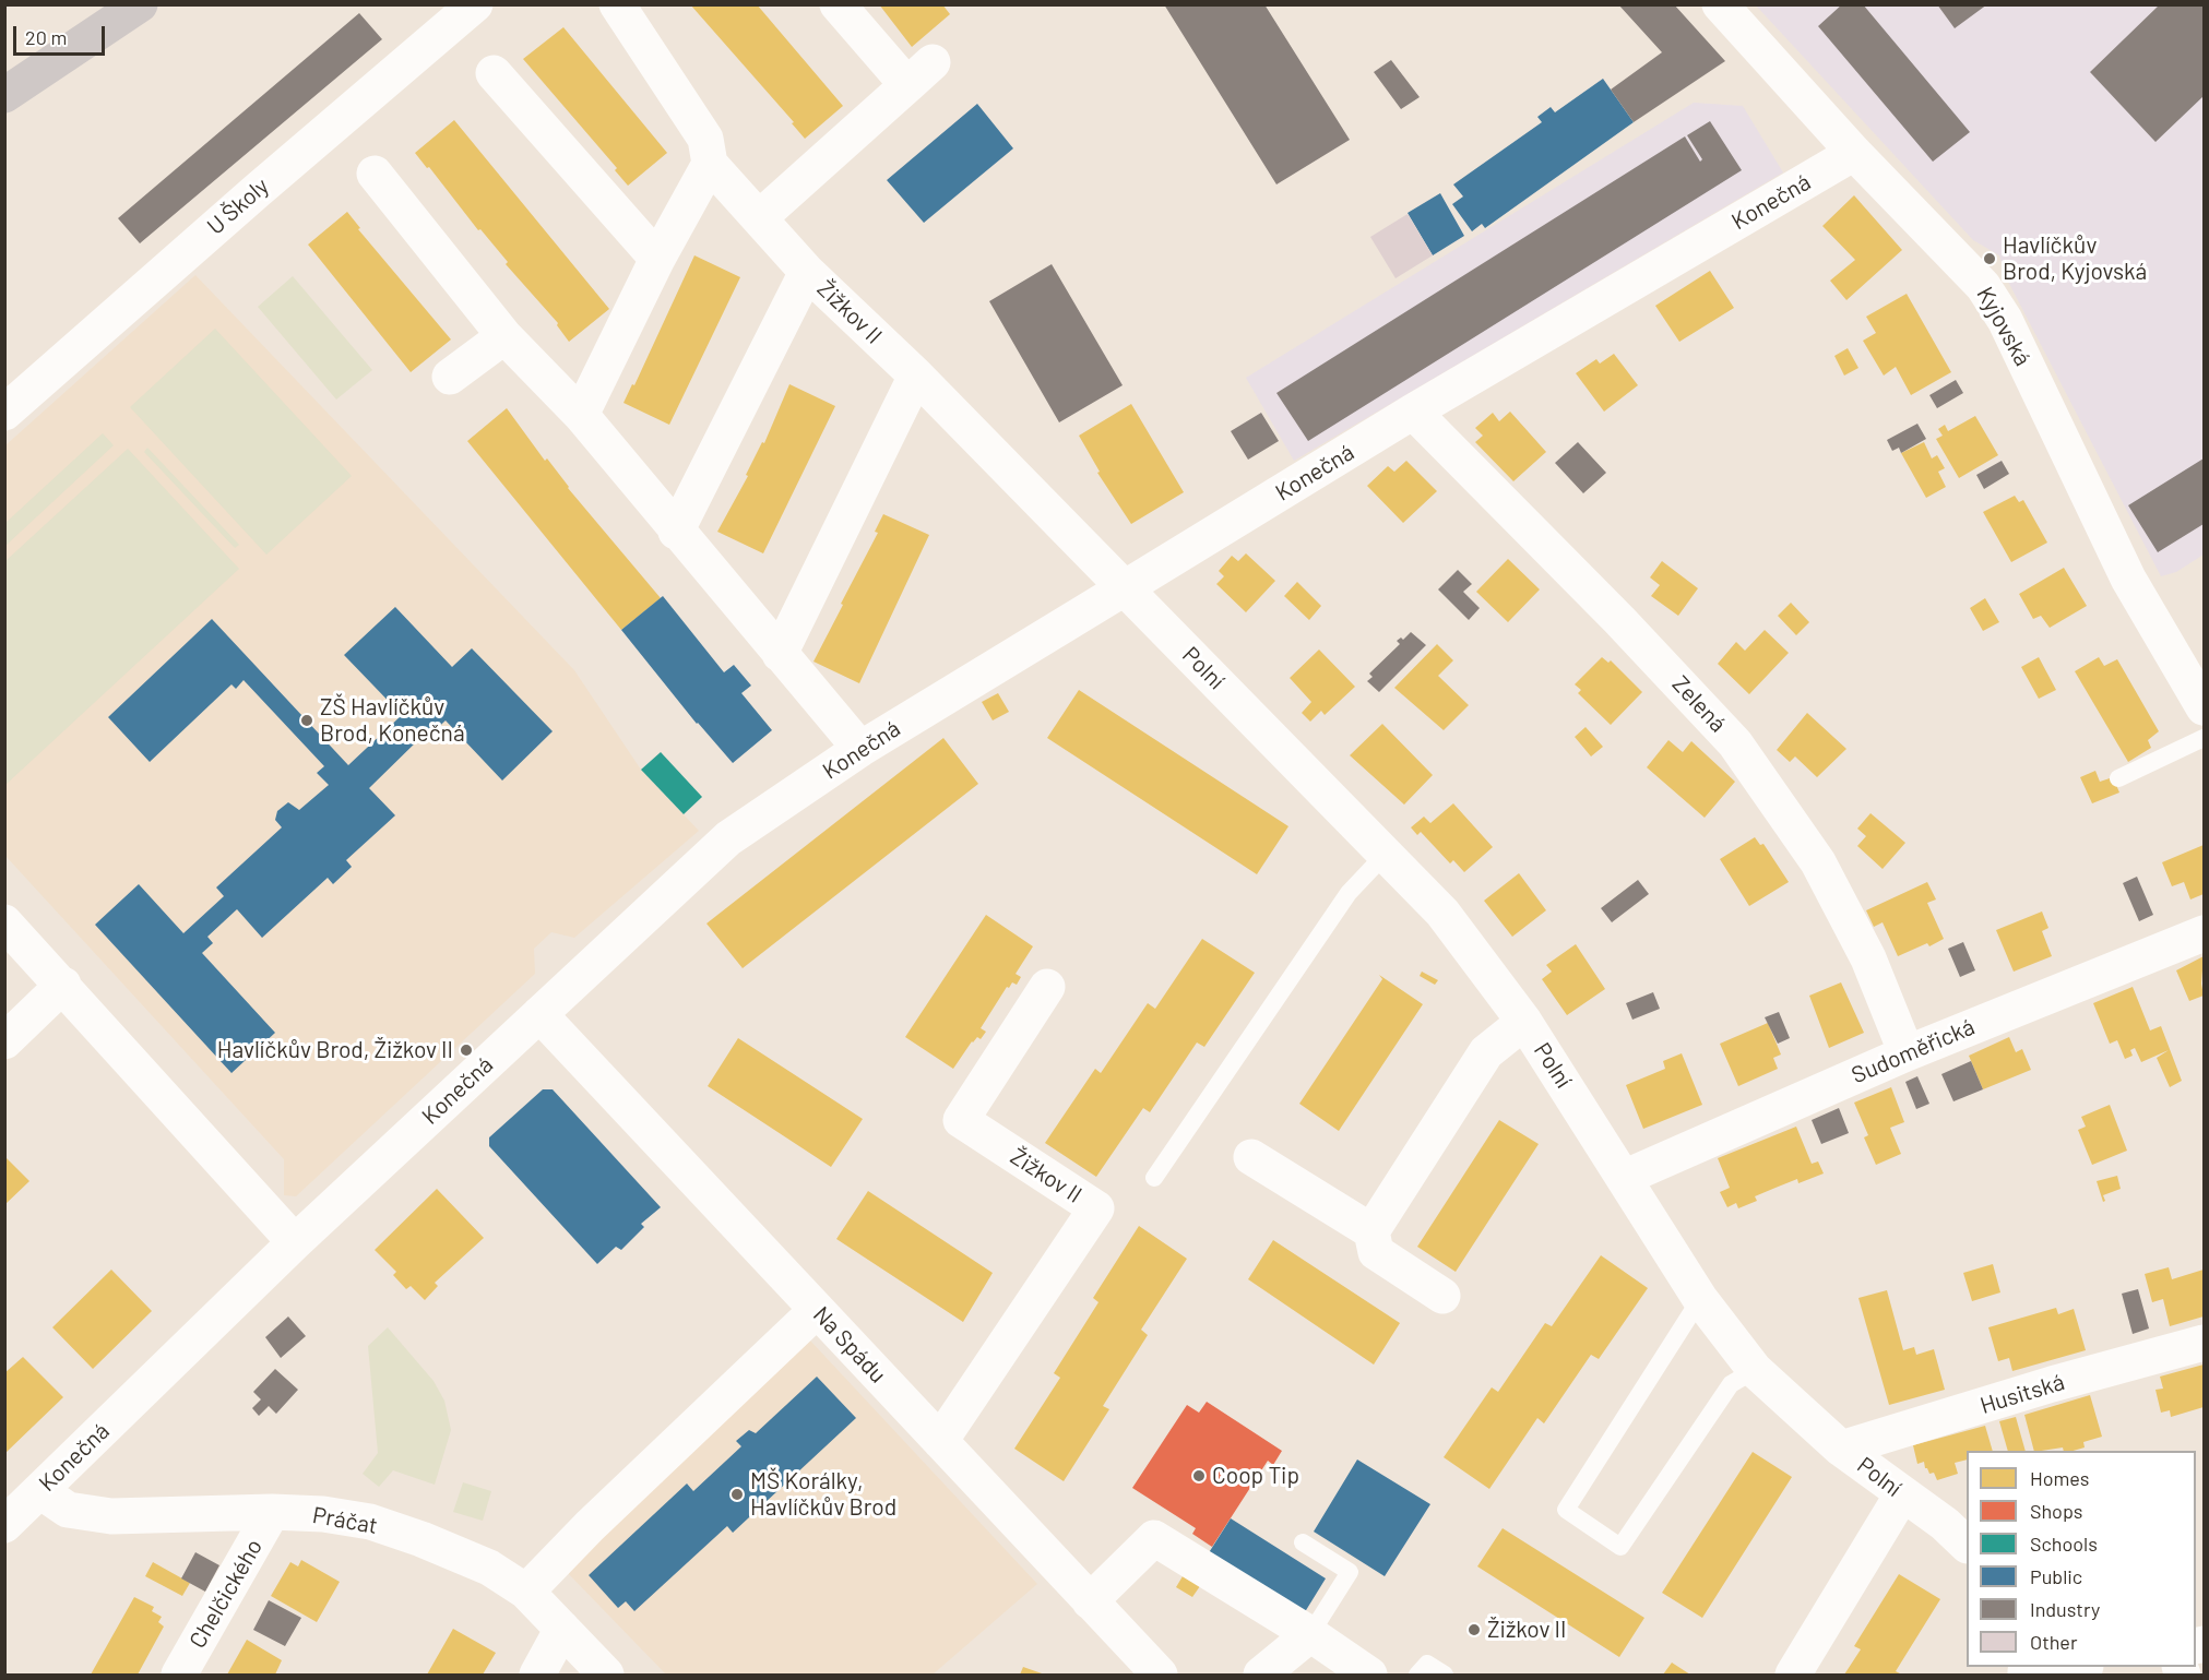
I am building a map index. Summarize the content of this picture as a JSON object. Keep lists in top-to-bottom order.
{
  "streets": {
    "street": [
      "Konečná",
      "U Školy",
      "Žižkov II",
      "Kyjovská",
      "Polní",
      "Zelená",
      "Sudoměřická",
      "Na Spádu",
      "Husitská",
      "Práčat",
      "Chelčického"
    ]
  },
  "crossings": [
    ["Konečná", "Žižkov II"],
    ["Konečná", "Kyjovská"],
    ["Konečná", "Polní"],
    ["Konečná", "Zelená"],
    ["Konečná", "Na Spádu"],
    ["Konečná", "Práčat"],
    ["Žižkov II", "Polní"],
    ["Žižkov II", "Na Spádu"],
    ["Polní", "Sudoměřická"],
    ["Polní", "Husitská"],
    ["Zelená", "Sudoměřická"],
    ["Práčat", "Chelčického"]
  ],
  "places": [
    "Havlíčkův Brod, Kyjovská",
    "ZŠ Havlíčkův Brod, Konečná",
    "Havlíčkův Brod, Žižkov II",
    "Coop Tip",
    "MŠ Korálky, Havlíčkův Brod",
    "Žižkov II"
  ],
  "legend": [
    "Homes",
    "Shops",
    "Schools",
    "Public",
    "Industry",
    "Other"
  ],
  "scale_bar": "20 m"
}
